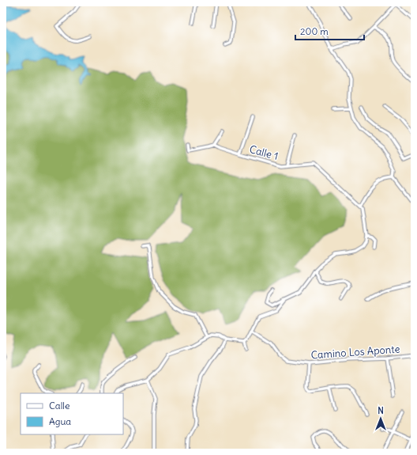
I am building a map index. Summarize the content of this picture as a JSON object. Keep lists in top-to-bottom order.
{
  "streets": {
    "street": ["Calle 1", "Camino Los Aponte"]
  },
  "legend": ["Calle", "Agua"],
  "scale_bar": "200 m",
  "north": "top"
}
